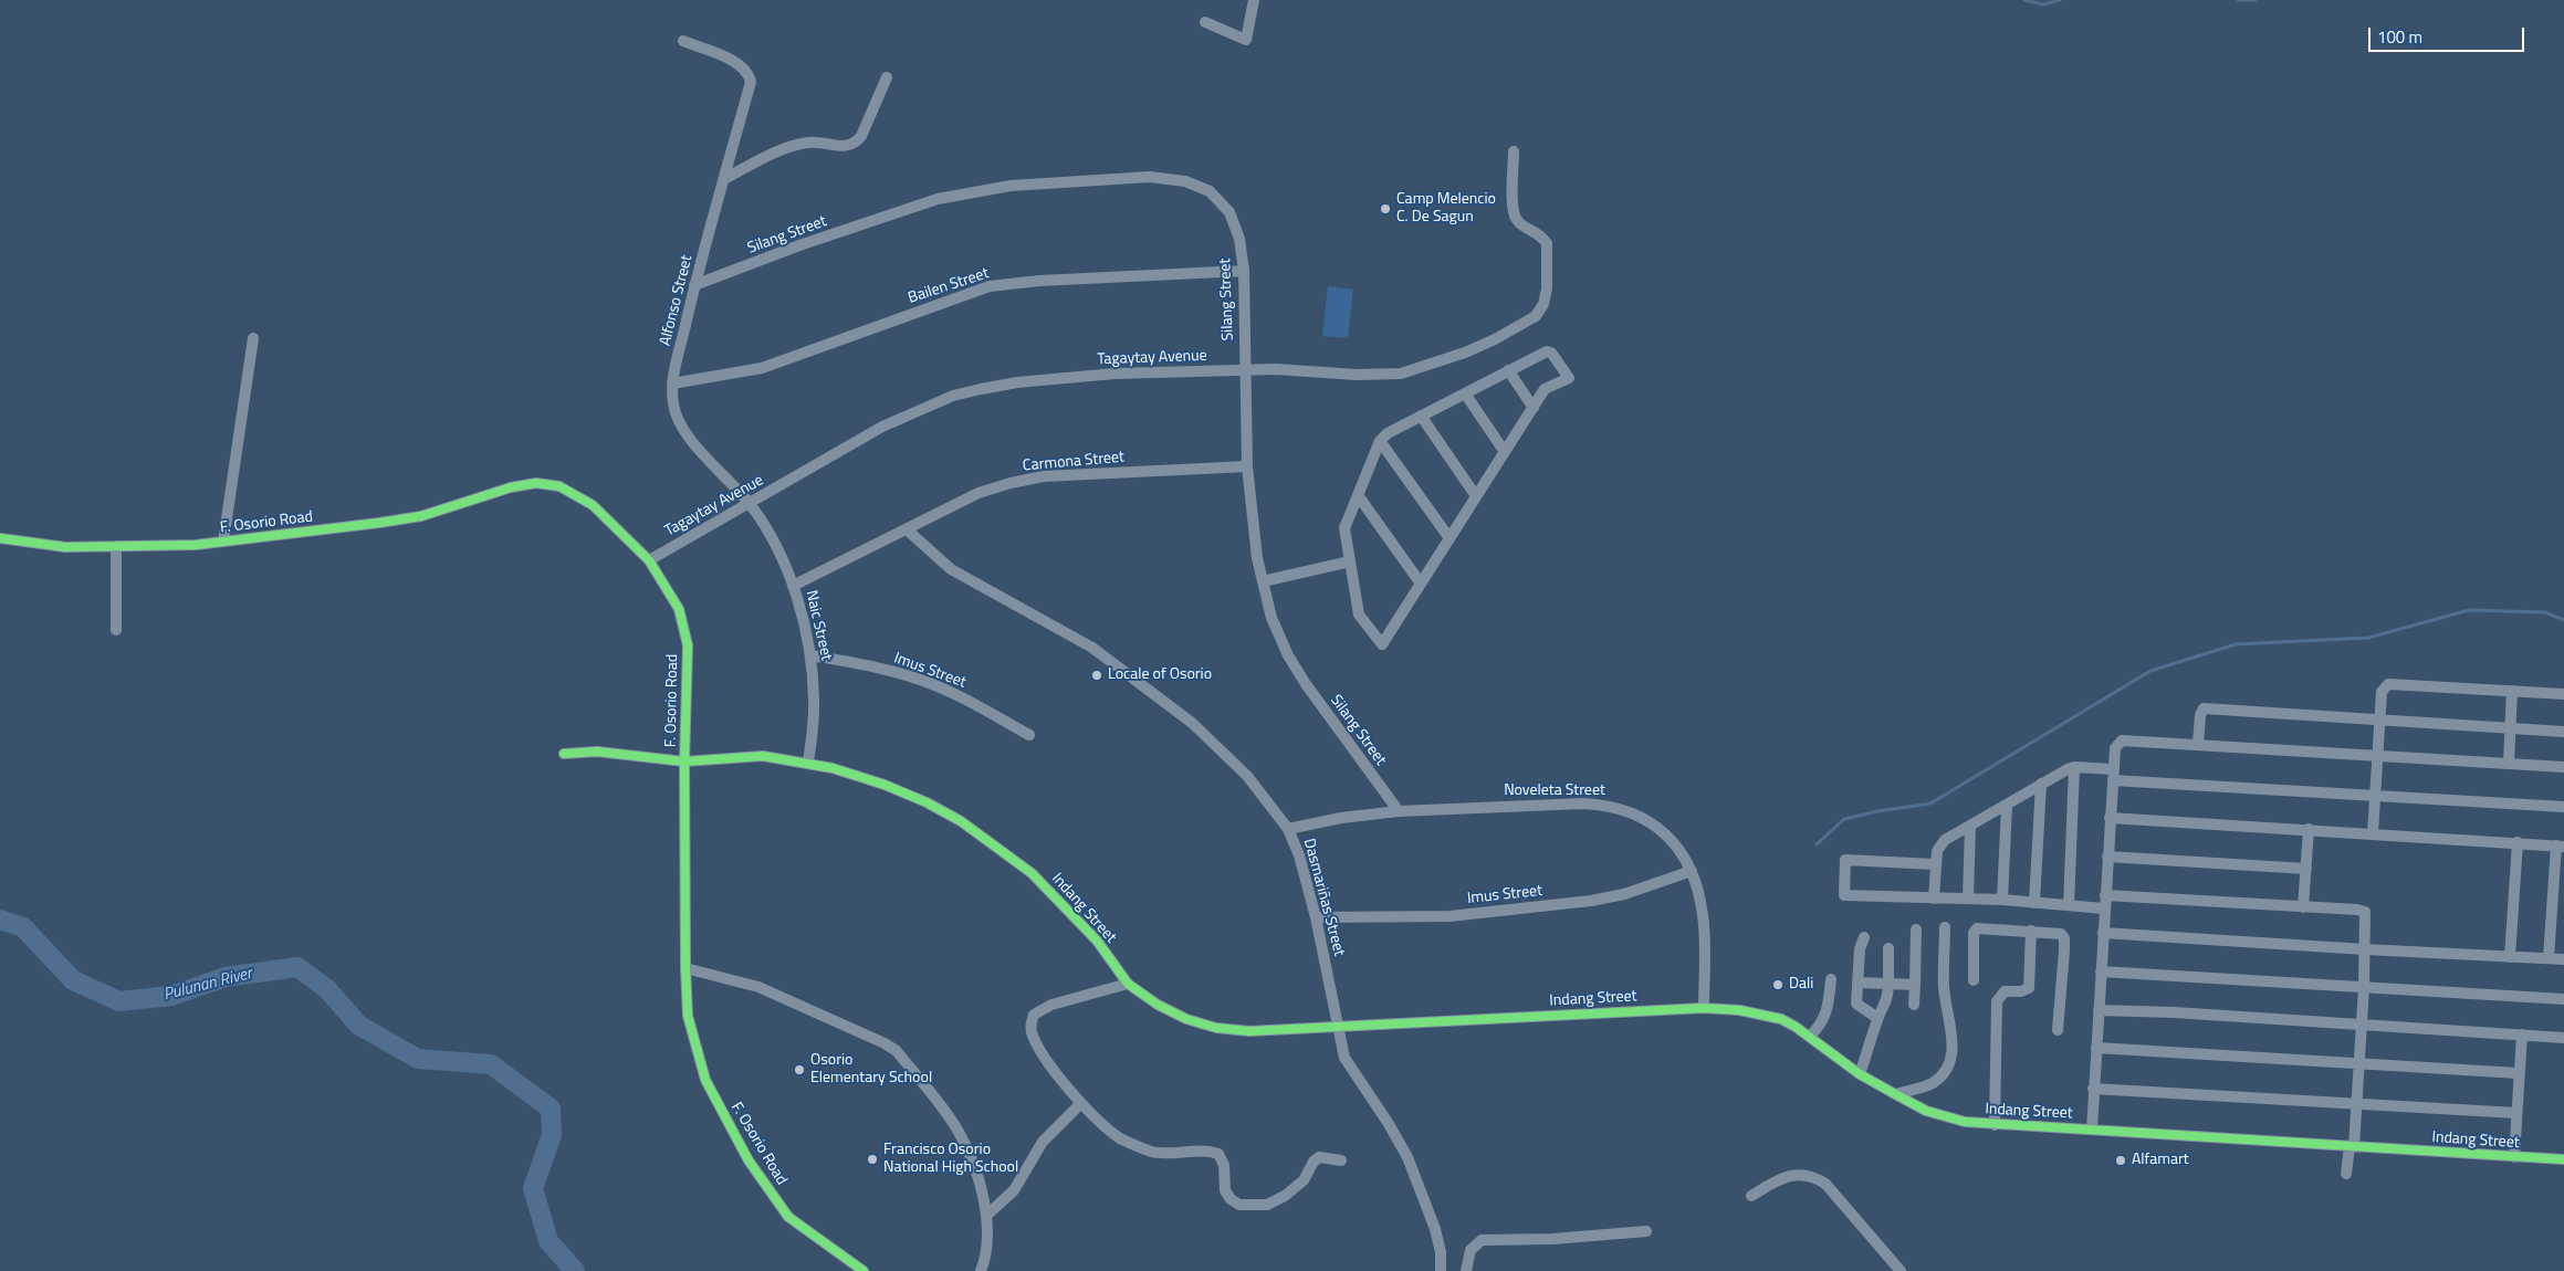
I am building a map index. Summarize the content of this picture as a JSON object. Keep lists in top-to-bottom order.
{
  "streets": {
    "street": [
      "Silang Street",
      "Bailen Street",
      "Alfonso Street",
      "Tagaytay Avenue",
      "Carmona Street",
      "F. Osorio Road",
      "Naic Street",
      "Imus Street",
      "Noveleta Street",
      "Dasmariñas Street",
      "Indang Street"
    ]
  },
  "crossings": [
    ["Silang Street", "Bailen Street"],
    ["Silang Street", "Alfonso Street"],
    ["Silang Street", "Tagaytay Avenue"],
    ["Silang Street", "Carmona Street"],
    ["Silang Street", "Noveleta Street"],
    ["Bailen Street", "Alfonso Street"],
    ["Alfonso Street", "Tagaytay Avenue"],
    ["Alfonso Street", "Naic Street"],
    ["Tagaytay Avenue", "F. Osorio Road"],
    ["Tagaytay Avenue", "Naic Street"],
    ["Carmona Street", "Naic Street"],
    ["Carmona Street", "Dasmariñas Street"],
    ["F. Osorio Road", "Indang Street"],
    ["Naic Street", "Imus Street"],
    ["Naic Street", "Indang Street"],
    ["Imus Street", "Noveleta Street"],
    ["Imus Street", "Dasmariñas Street"],
    ["Noveleta Street", "Dasmariñas Street"],
    ["Noveleta Street", "Indang Street"],
    ["Dasmariñas Street", "Indang Street"]
  ],
  "water": ["Pulunan River"],
  "places": [
    "Camp Melencio C. De Sagun",
    "Locale of Osorio",
    "Dali",
    "Osorio Elementary School",
    "Francisco Osorio National High School",
    "Alfamart"
  ],
  "scale_bar": "100 m"
}
